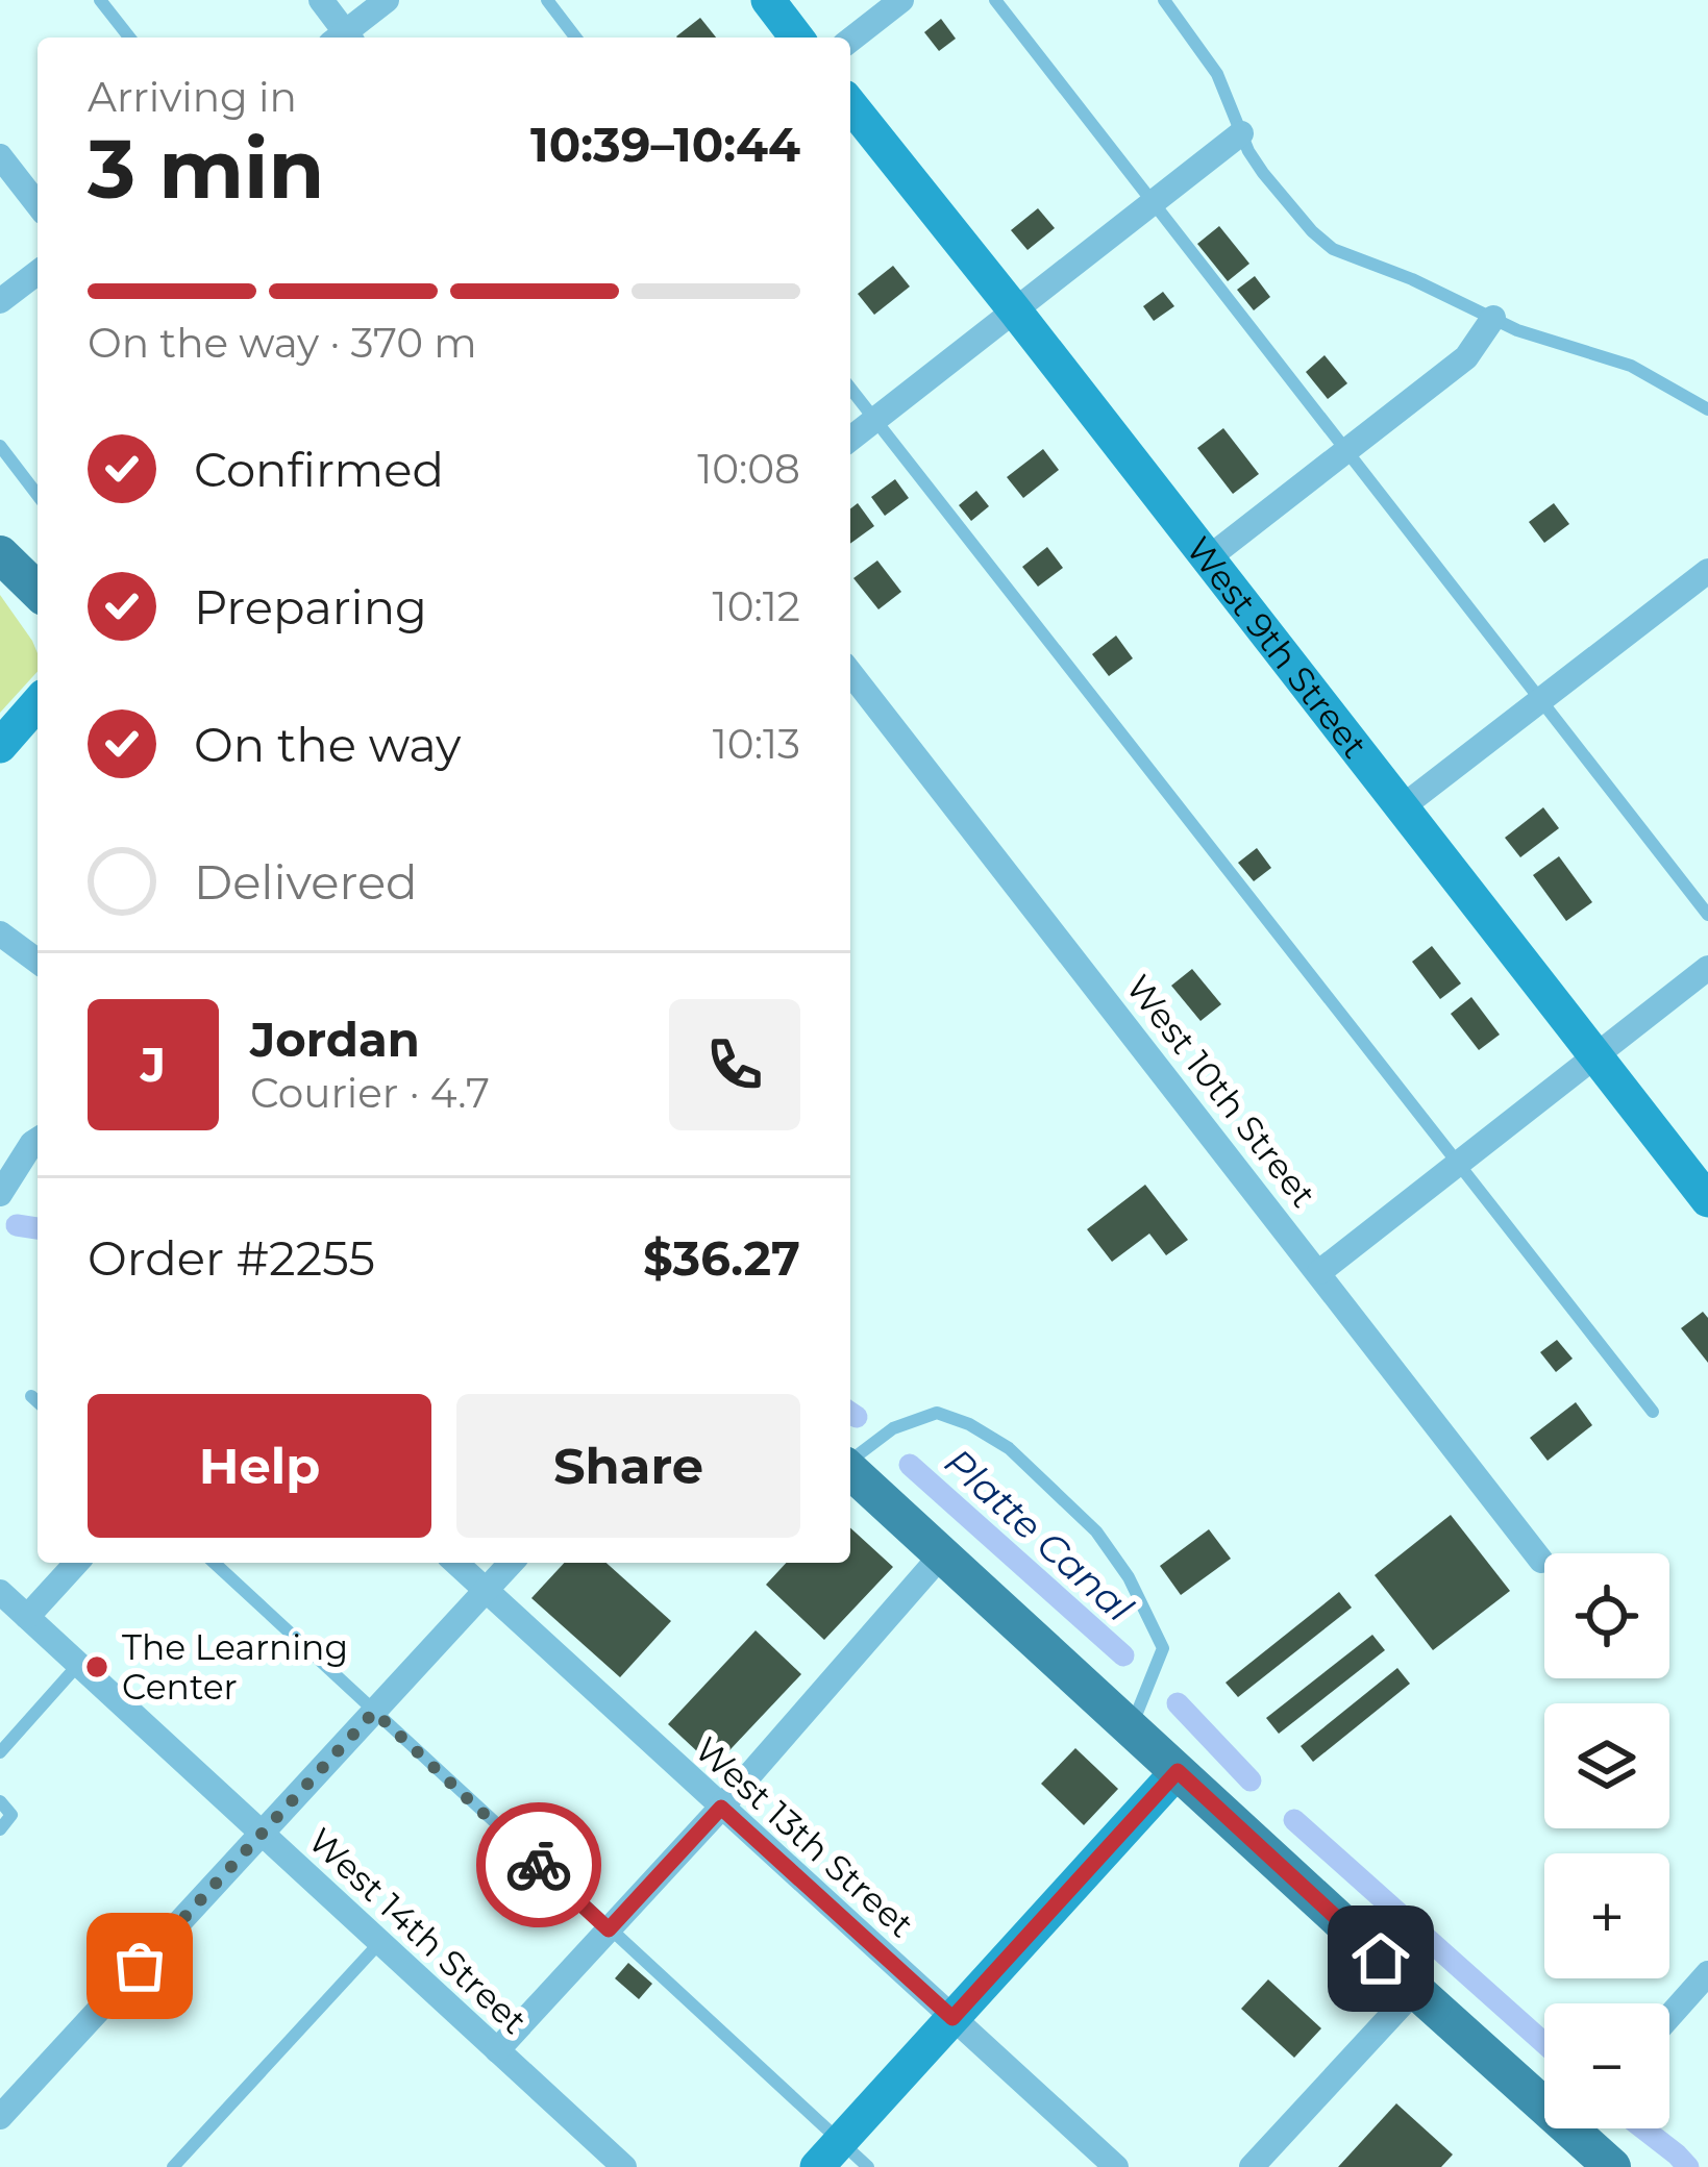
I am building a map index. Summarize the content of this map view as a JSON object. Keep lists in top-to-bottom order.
{
  "streets": {
    "street": [
      "West 9th Street",
      "West 10th Street",
      "West 13th Street",
      "West 14th Street"
    ]
  },
  "water": ["Platte Canal"],
  "places": ["The Learning Center"],
  "page": {
    "heading": ["3 min", "Arriving in", "10:39–10:44"],
    "panel": [
      "Jordan",
      "Courier · 4.7",
      "Order #2255",
      "$36.27"
    ],
    "bar": "On the way · 370 m",
    "list": [
      ["Confirmed", "10:08"],
      ["Preparing", "10:12"],
      ["On the way", "10:13"],
      "Delivered"
    ],
    "round": "J",
    "buttons": ["Help", "Share"],
    "map_buttons": ["+", "−"]
  }
}
